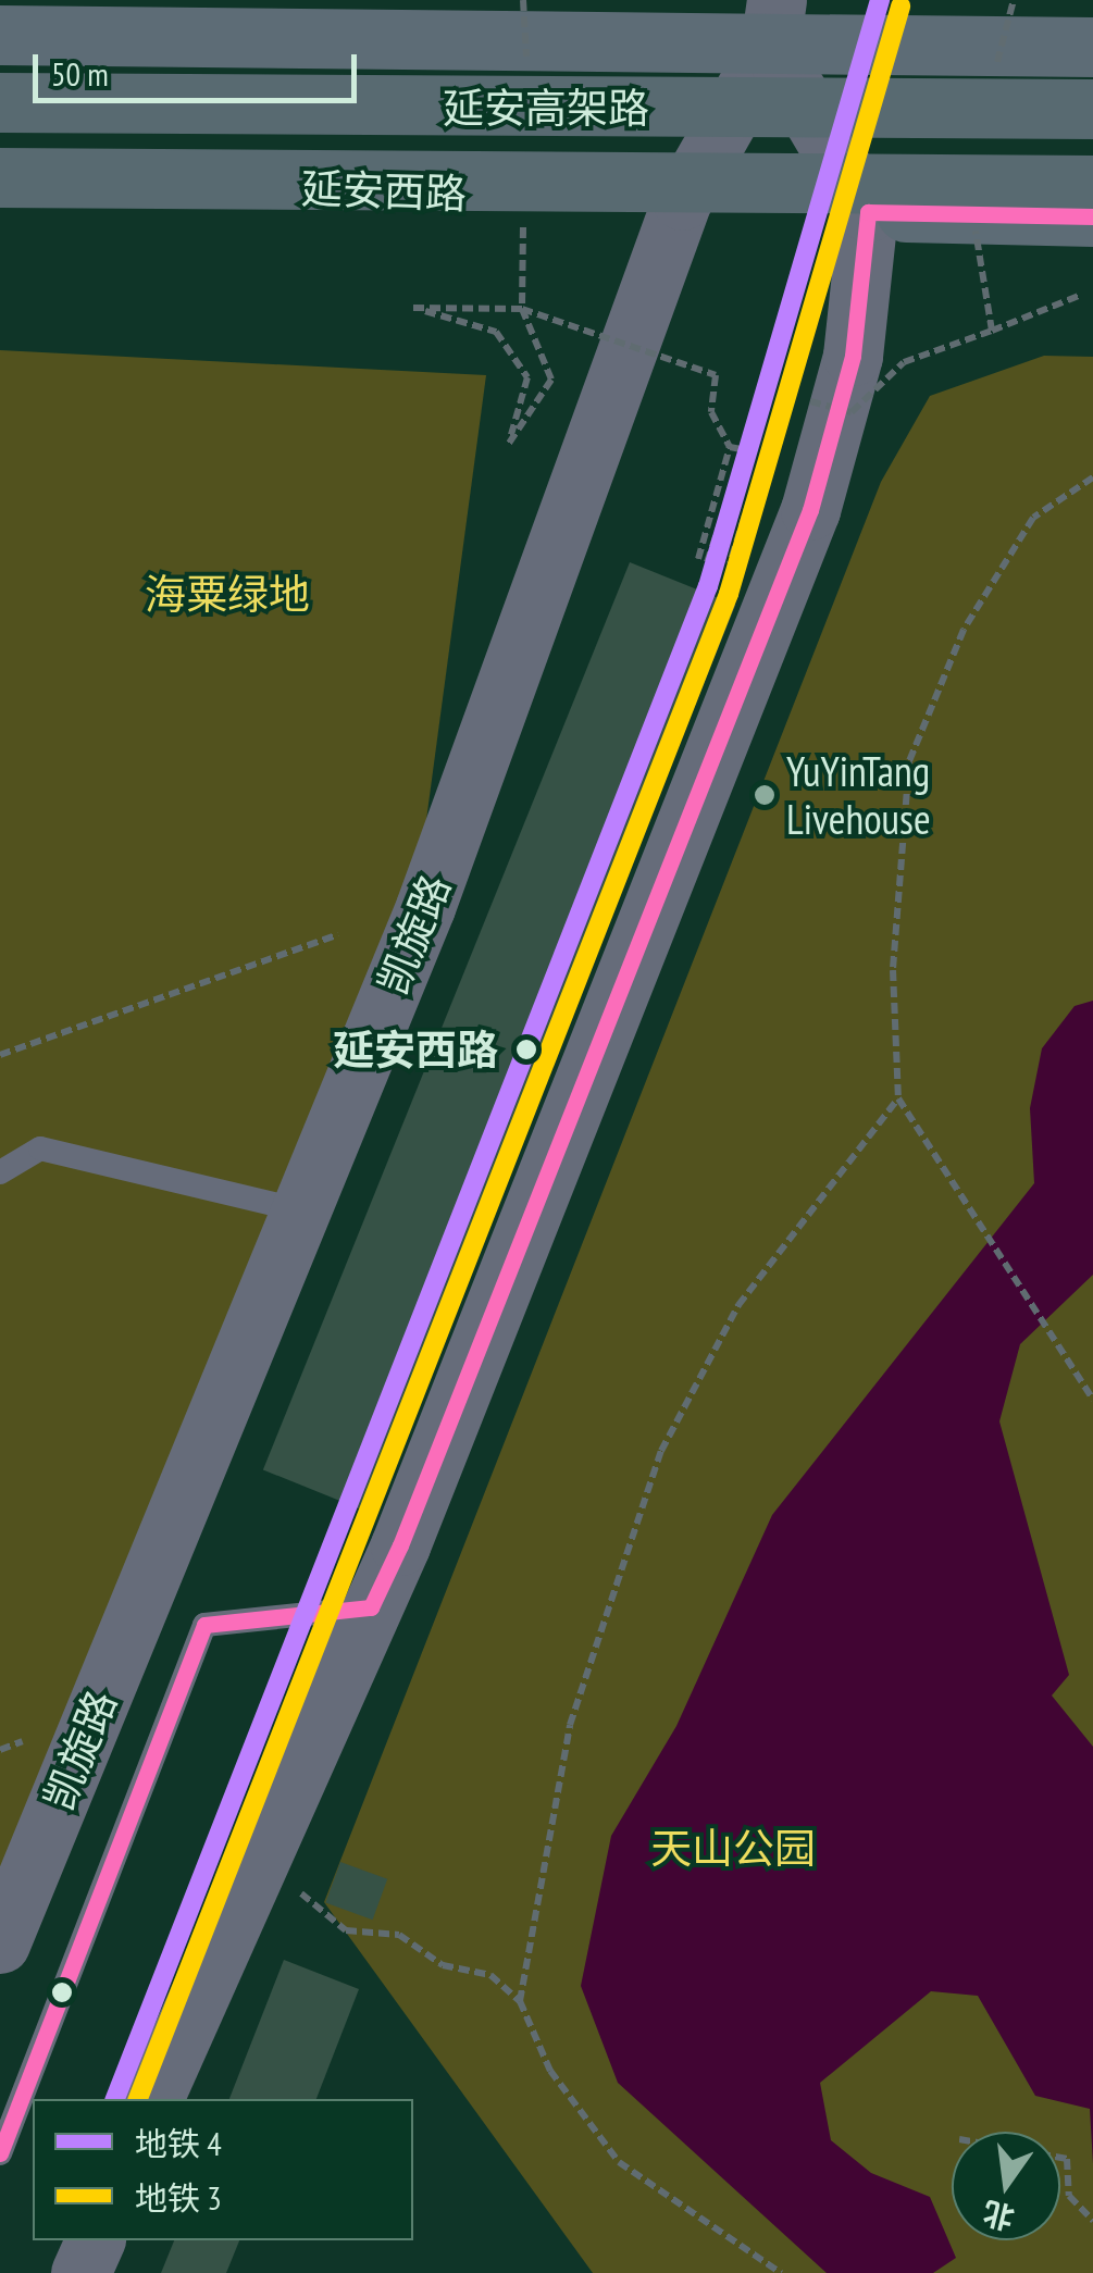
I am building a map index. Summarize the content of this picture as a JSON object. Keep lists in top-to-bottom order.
{
  "streets": {
    "highway": ["延安高架路"],
    "main road": ["延安西路"],
    "street": ["凯旋路"]
  },
  "crossings": [
    ["延安高架路", "延安西路"],
    ["延安西路", "凯旋路"]
  ],
  "parks": ["海粟绿地", "天山公园"],
  "places": ["YuYinTang Livehouse", "延安西路"],
  "lines": ["metro line 4", "metro line 3"],
  "legend": ["地铁 4", "地铁 3"],
  "scale_bar": "50 m",
  "north": "bottom"
}
